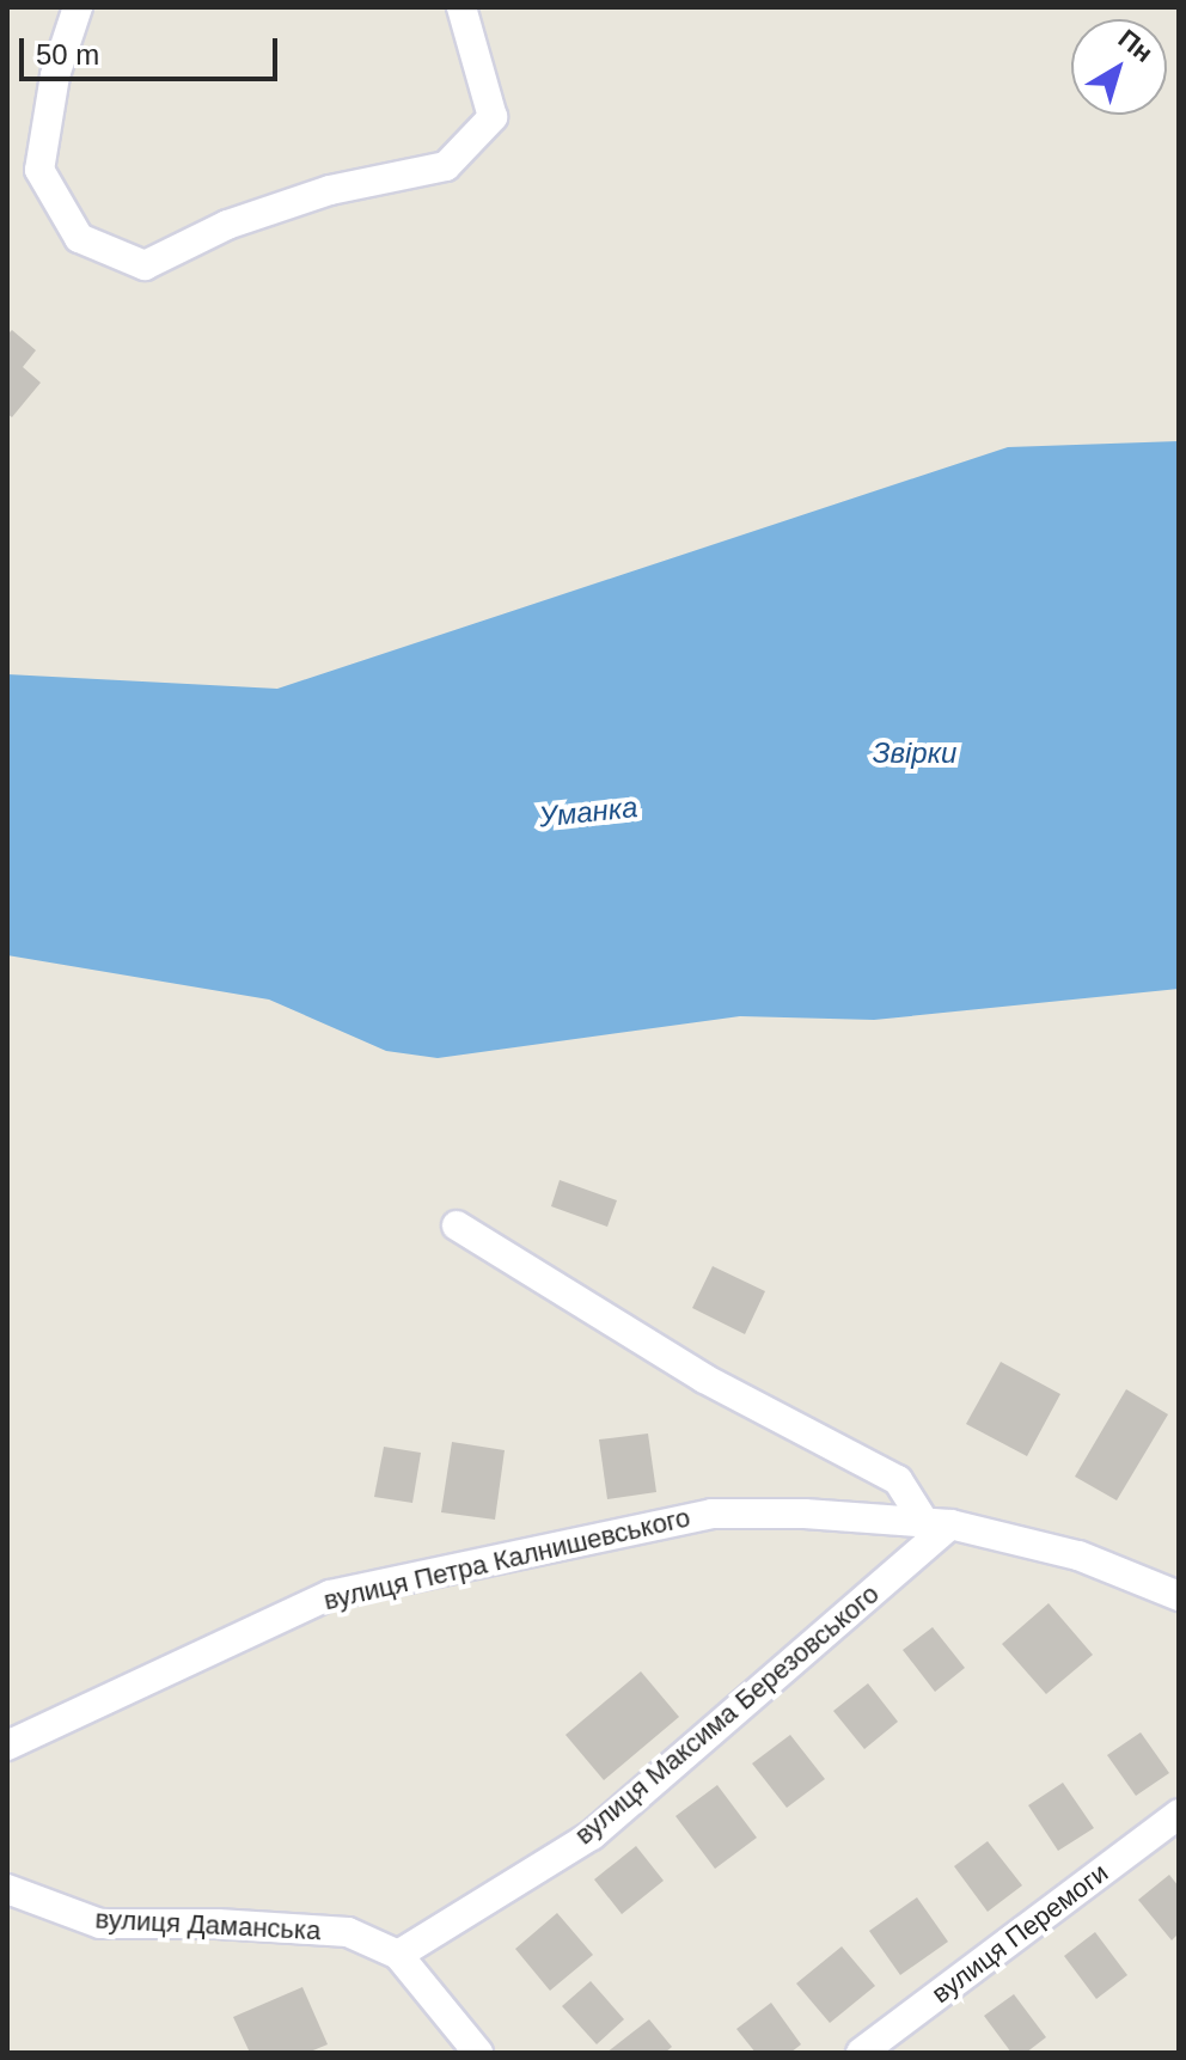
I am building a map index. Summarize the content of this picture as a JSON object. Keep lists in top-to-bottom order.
{
  "streets": {
    "street": [
      "вулиця Петра Калнишевського",
      "вулиця Максима Березовського",
      "вулиця Даманська",
      "вулиця Перемоги"
    ]
  },
  "crossings": [
    ["вулиця Петра Калнишевського", "вулиця Максима Березовського"],
    ["вулиця Максима Березовського", "вулиця Даманська"]
  ],
  "water": ["Звірки", "Уманка"],
  "scale_bar": "50 m",
  "north": "top right"
}
